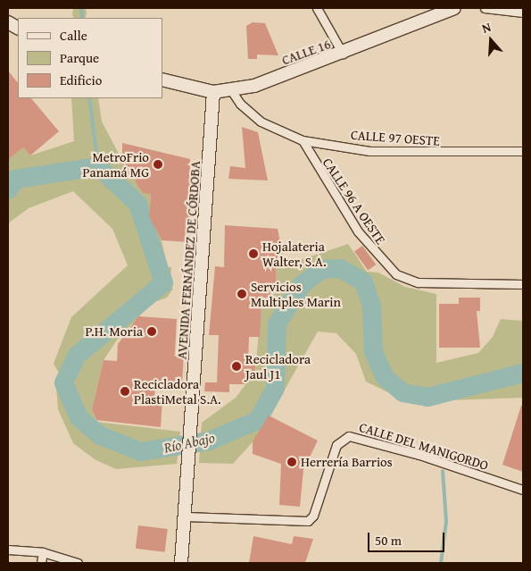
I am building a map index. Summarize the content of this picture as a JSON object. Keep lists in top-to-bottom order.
{
  "streets": {
    "main road": ["CALLE 16", "AVENIDA FERNÁNDEZ DE CÓRDOBA"],
    "street": ["CALLE 97 OESTE", "CALLE 96 A OESTE", "CALLE DEL MANIGORDO"]
  },
  "crossings": [
    ["CALLE 16", "CALLE 97 OESTE"],
    ["CALLE 16", "AVENIDA FERNÁNDEZ DE CÓRDOBA"],
    ["CALLE 97 OESTE", "CALLE 96 A OESTE"],
    ["AVENIDA FERNÁNDEZ DE CÓRDOBA", "CALLE DEL MANIGORDO"]
  ],
  "water": ["Río Abajo"],
  "places": [
    "MetroFrio Panamá MG",
    "Hojalateria Walter, S.A.",
    "Servicios Multiples Marin",
    "P.H. Moria",
    "Recicladora Jaul J1",
    "Recicladora PlastiMetal S.A.",
    "Herrería Barrios"
  ],
  "legend": ["Calle", "Parque", "Edificio"],
  "scale_bar": "50 m",
  "north": "top"
}
